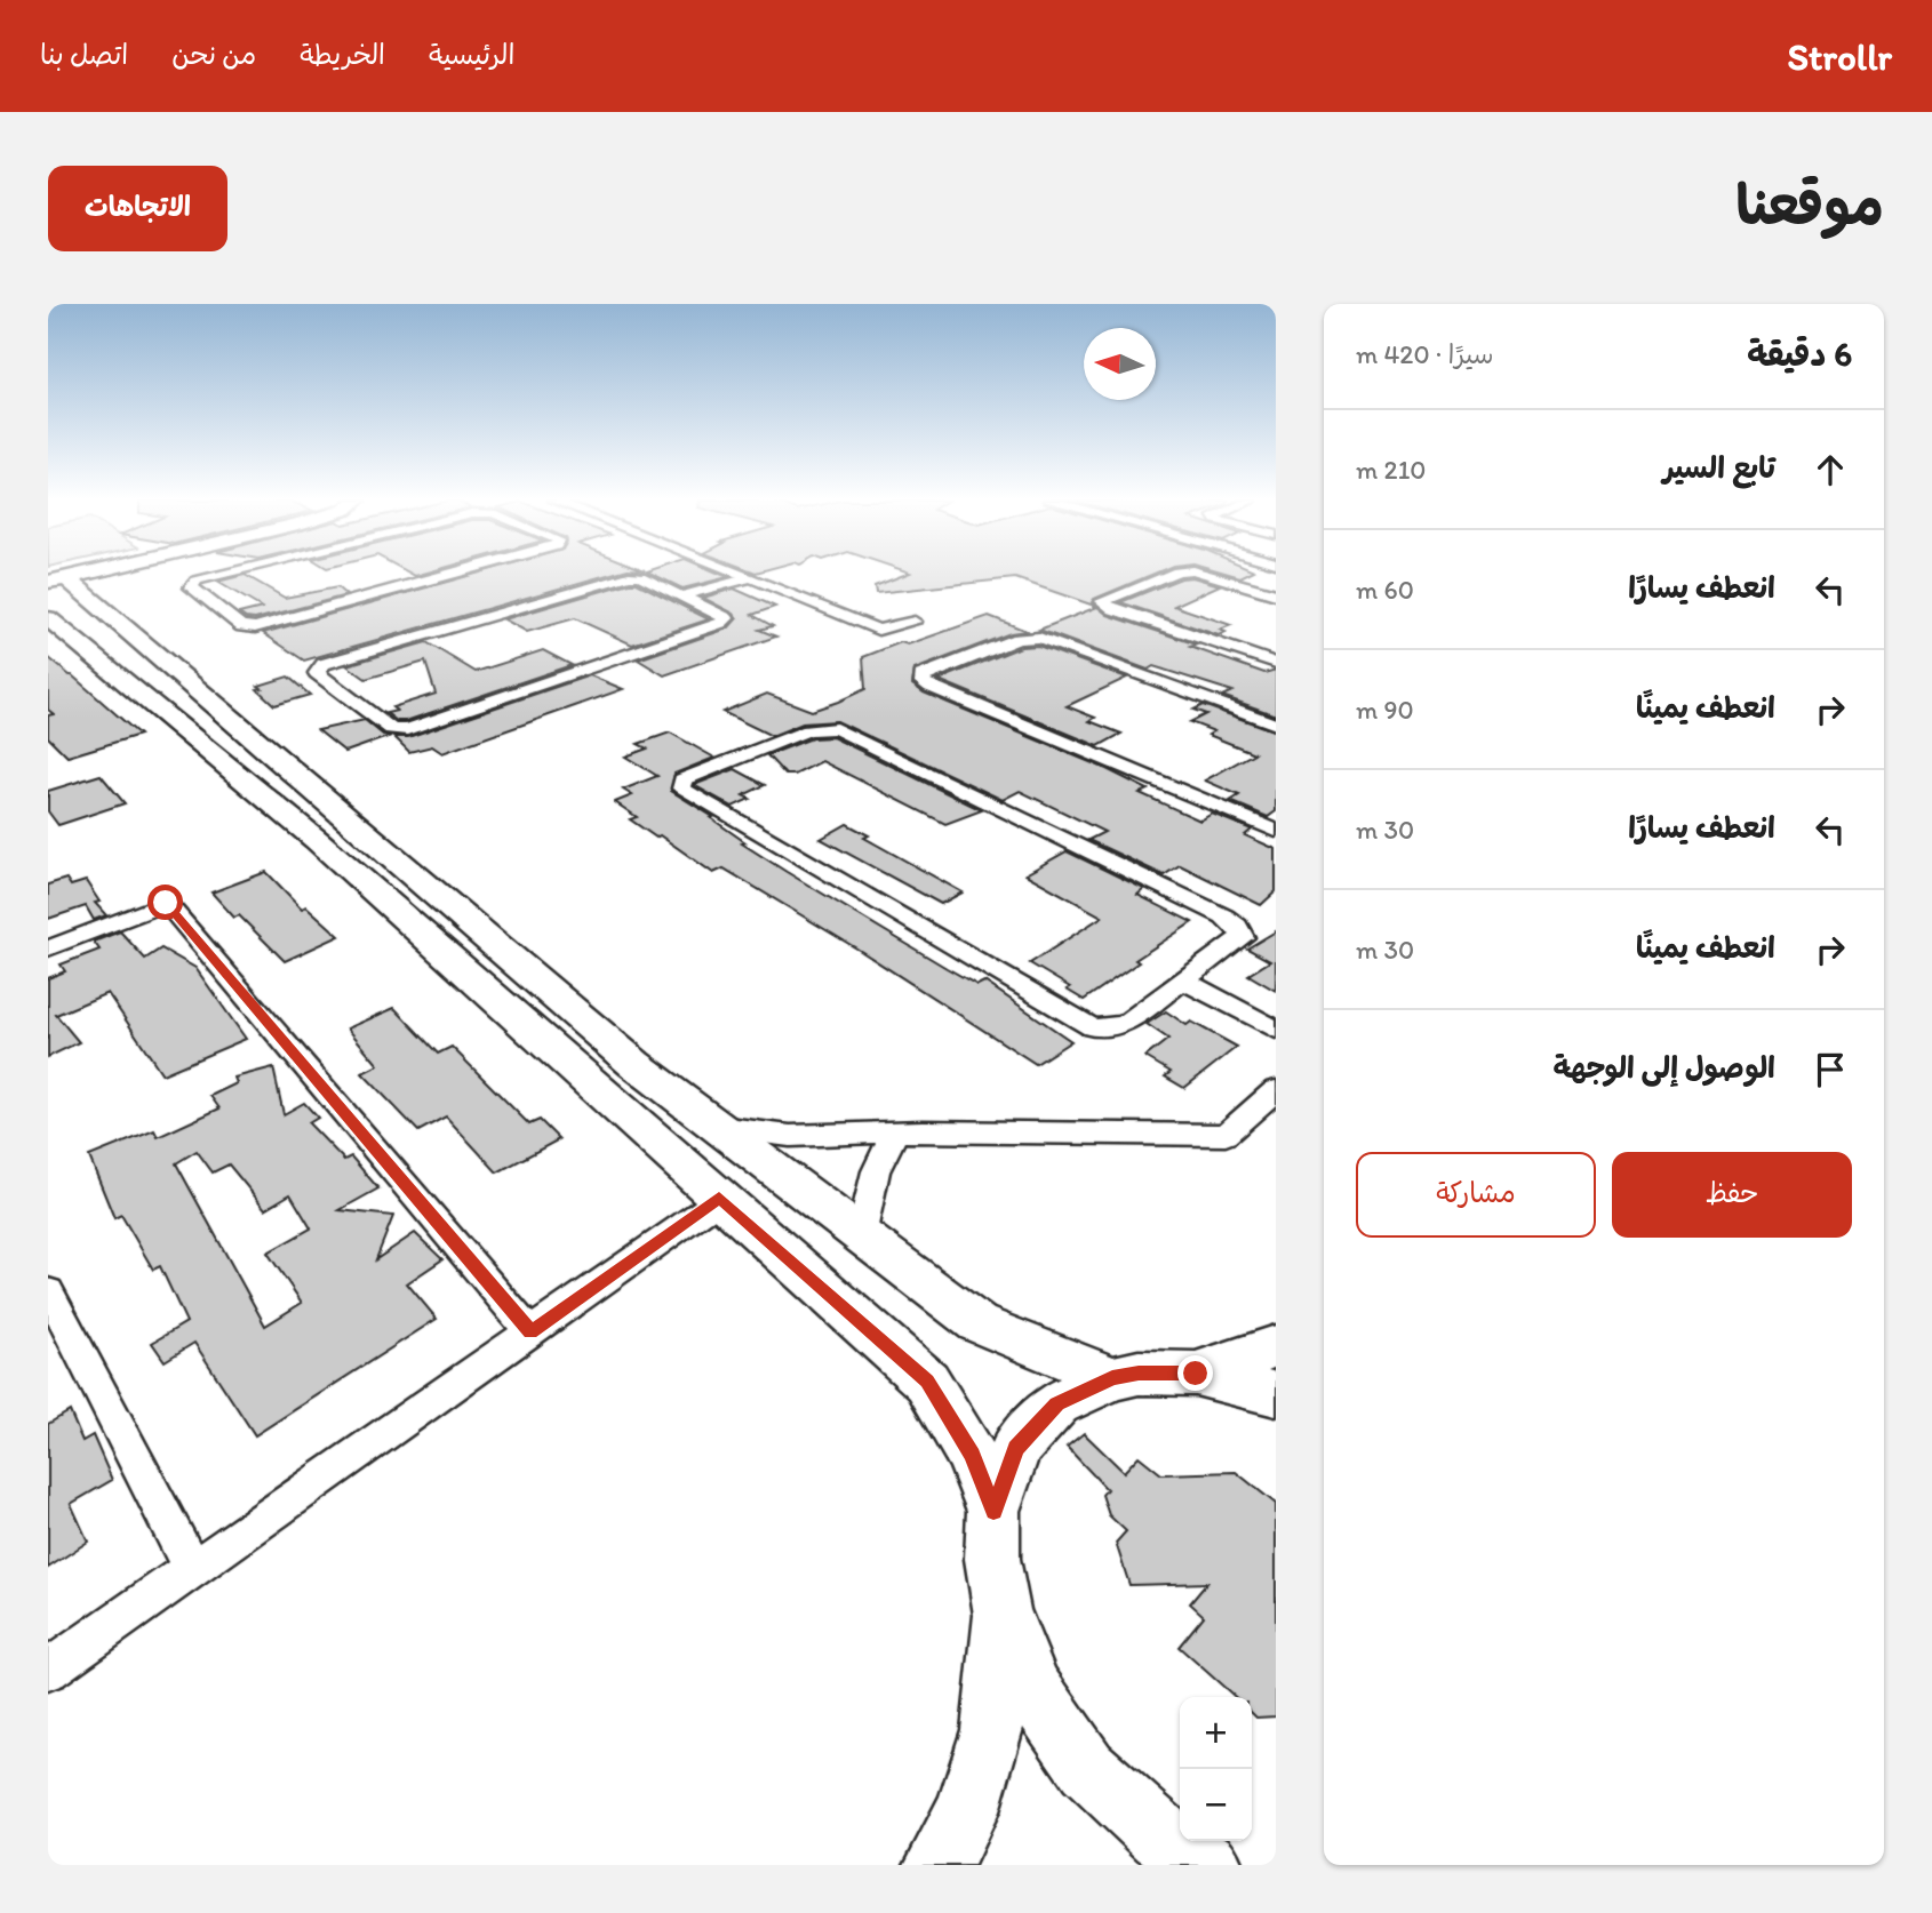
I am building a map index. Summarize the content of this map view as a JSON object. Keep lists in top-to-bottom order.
{
  "north": "left",
  "page": {
    "header": "Strollr",
    "nav": [
      "الرئيسية",
      "الخريطة",
      "من نحن",
      "اتصل بنا"
    ],
    "title": "موقعنا",
    "buttons": [
      "الاتجاهات",
      ["حفظ", "مشاركة"]
    ],
    "heading": ["6 دقيقة", "سيرًا · 420 m"],
    "list": [
      ["تابع السير", "210 m"],
      ["انعطف يسارًا", "60 m"],
      ["انعطف يمينًا", "90 m"],
      ["انعطف يسارًا", "30 m"],
      ["انعطف يمينًا", "30 m"],
      "الوصول إلى الوجهة"
    ],
    "map_buttons": ["+", "−"]
  }
}
